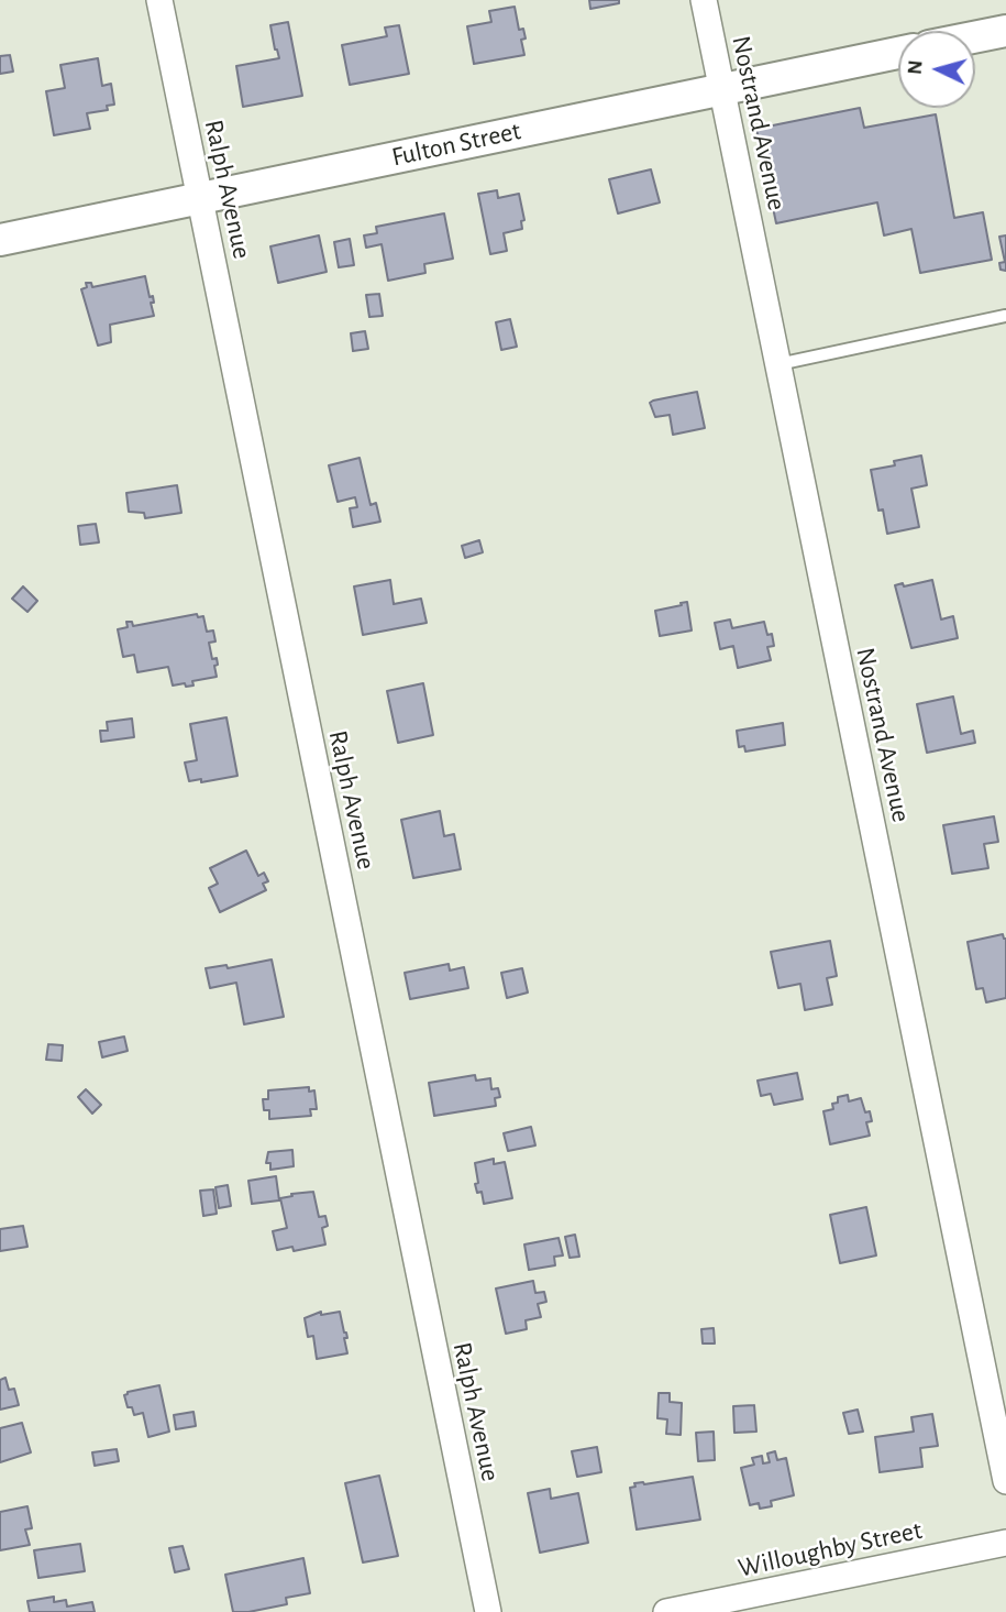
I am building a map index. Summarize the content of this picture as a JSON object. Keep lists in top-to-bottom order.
{
  "streets": {
    "street": [
      "Nostrand Avenue",
      "Fulton Street",
      "Ralph Avenue",
      "Willoughby Street"
    ]
  },
  "crossings": [
    ["Nostrand Avenue", "Fulton Street"],
    ["Fulton Street", "Ralph Avenue"]
  ],
  "north": "left"
}
